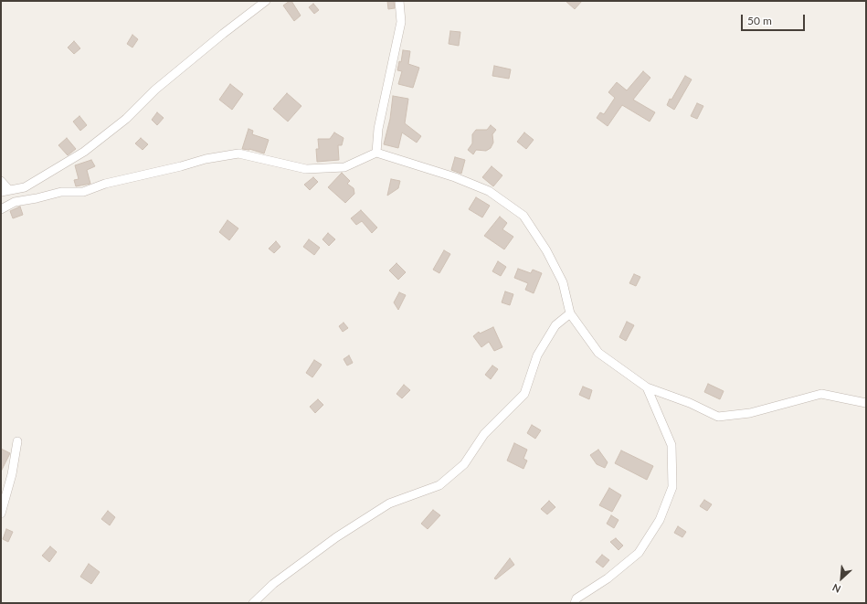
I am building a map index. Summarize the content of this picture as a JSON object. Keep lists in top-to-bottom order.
{
  "scale_bar": "50 m",
  "north": "bottom left"
}
